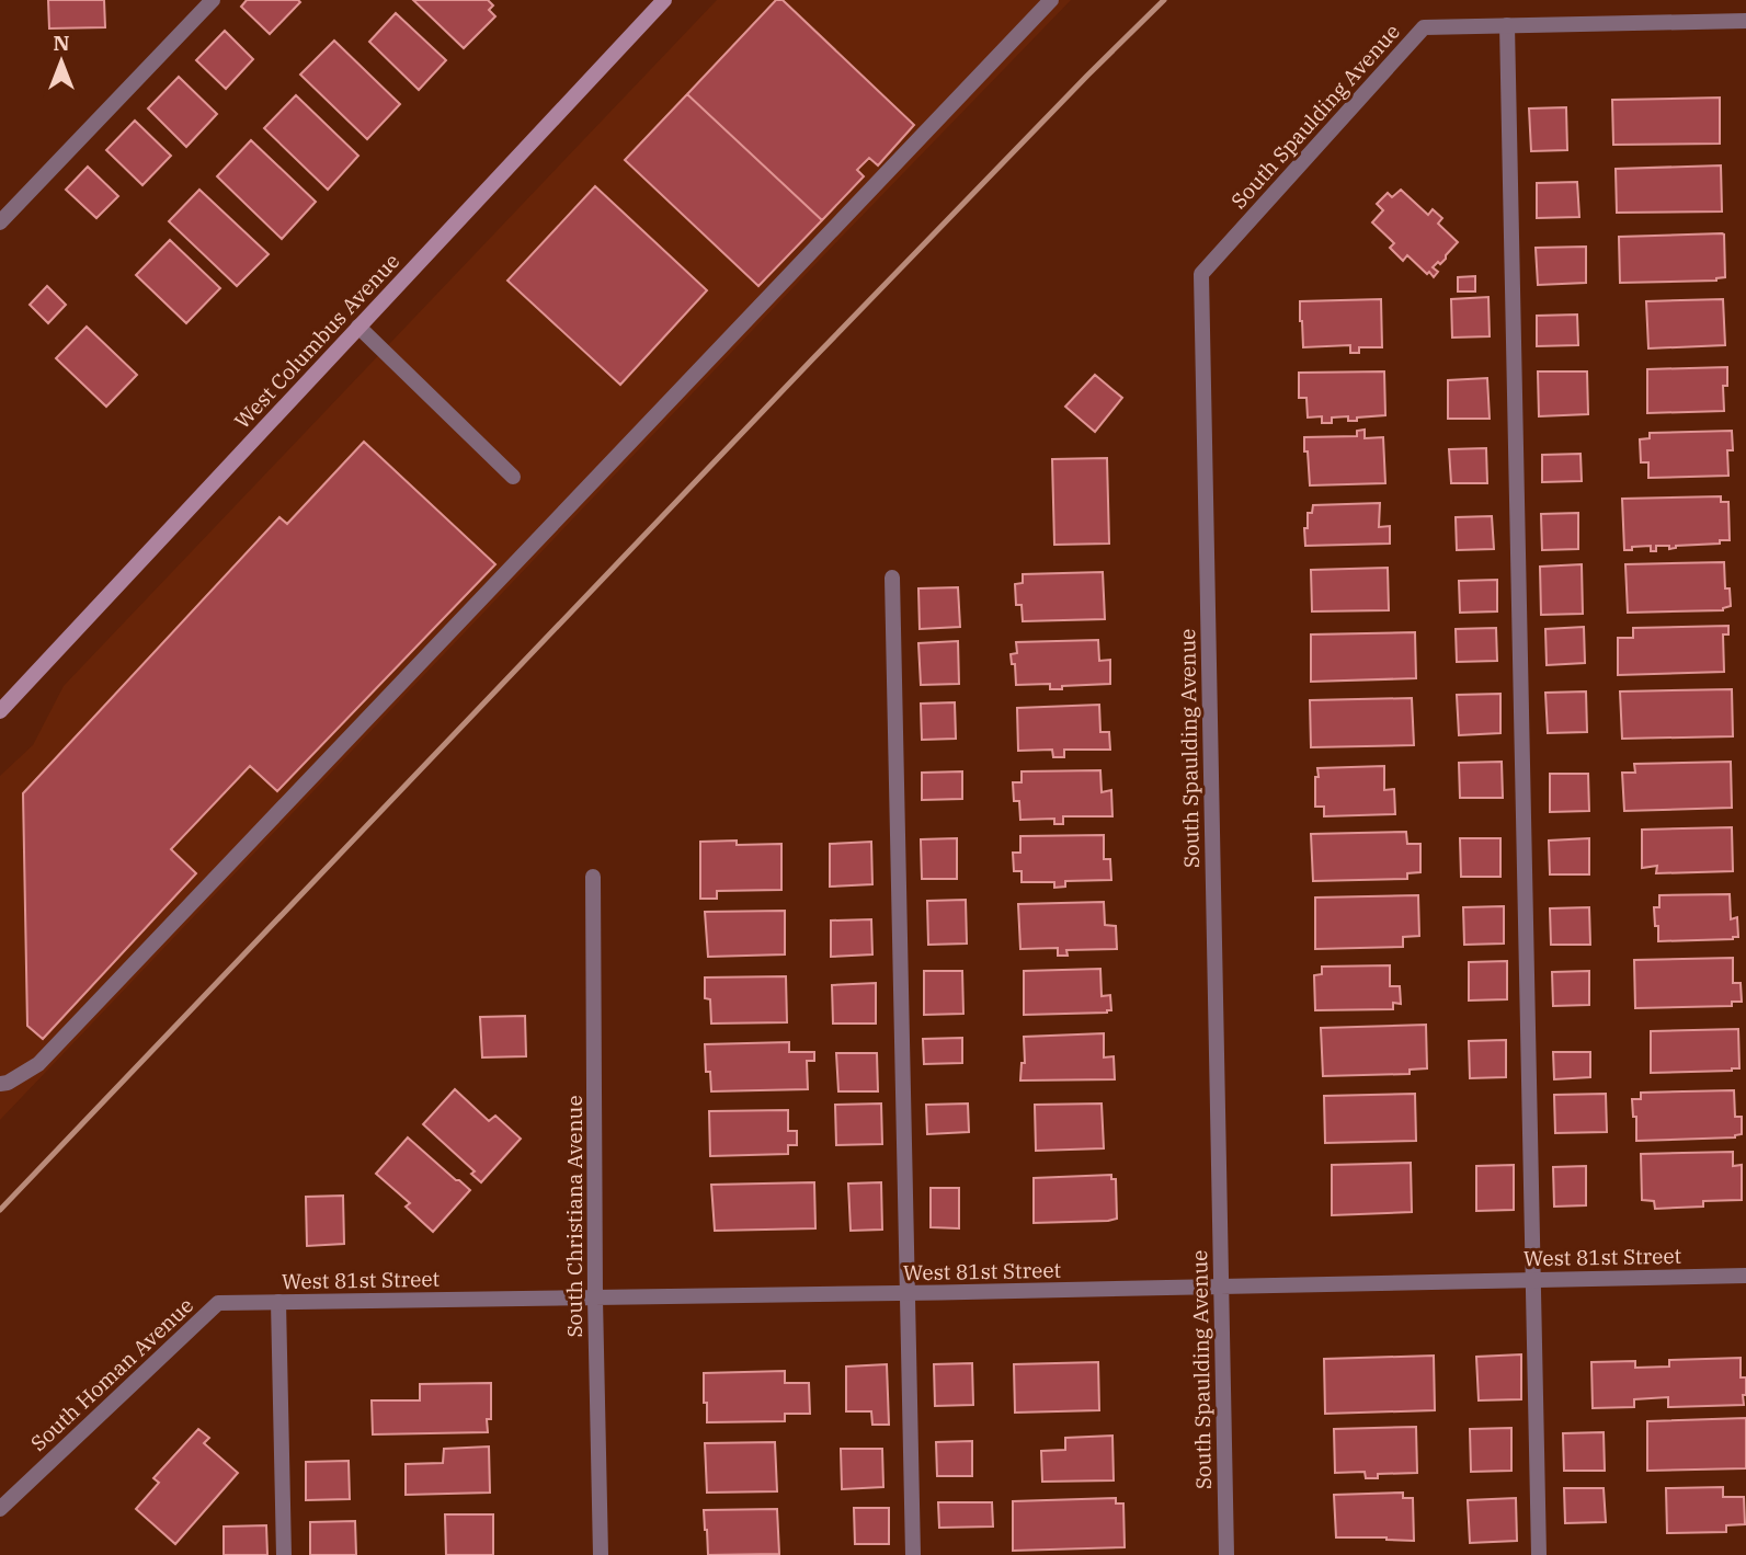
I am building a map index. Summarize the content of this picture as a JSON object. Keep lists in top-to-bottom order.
{
  "streets": {
    "main road": ["West Columbus Avenue"],
    "street": [
      "South Spaulding Avenue",
      "South Christiana Avenue",
      "West 81st Street",
      "South Homan Avenue"
    ]
  },
  "crossings": [
    ["South Spaulding Avenue", "West 81st Street"],
    ["South Christiana Avenue", "West 81st Street"],
    ["West 81st Street", "South Homan Avenue"]
  ],
  "north": "top"
}
